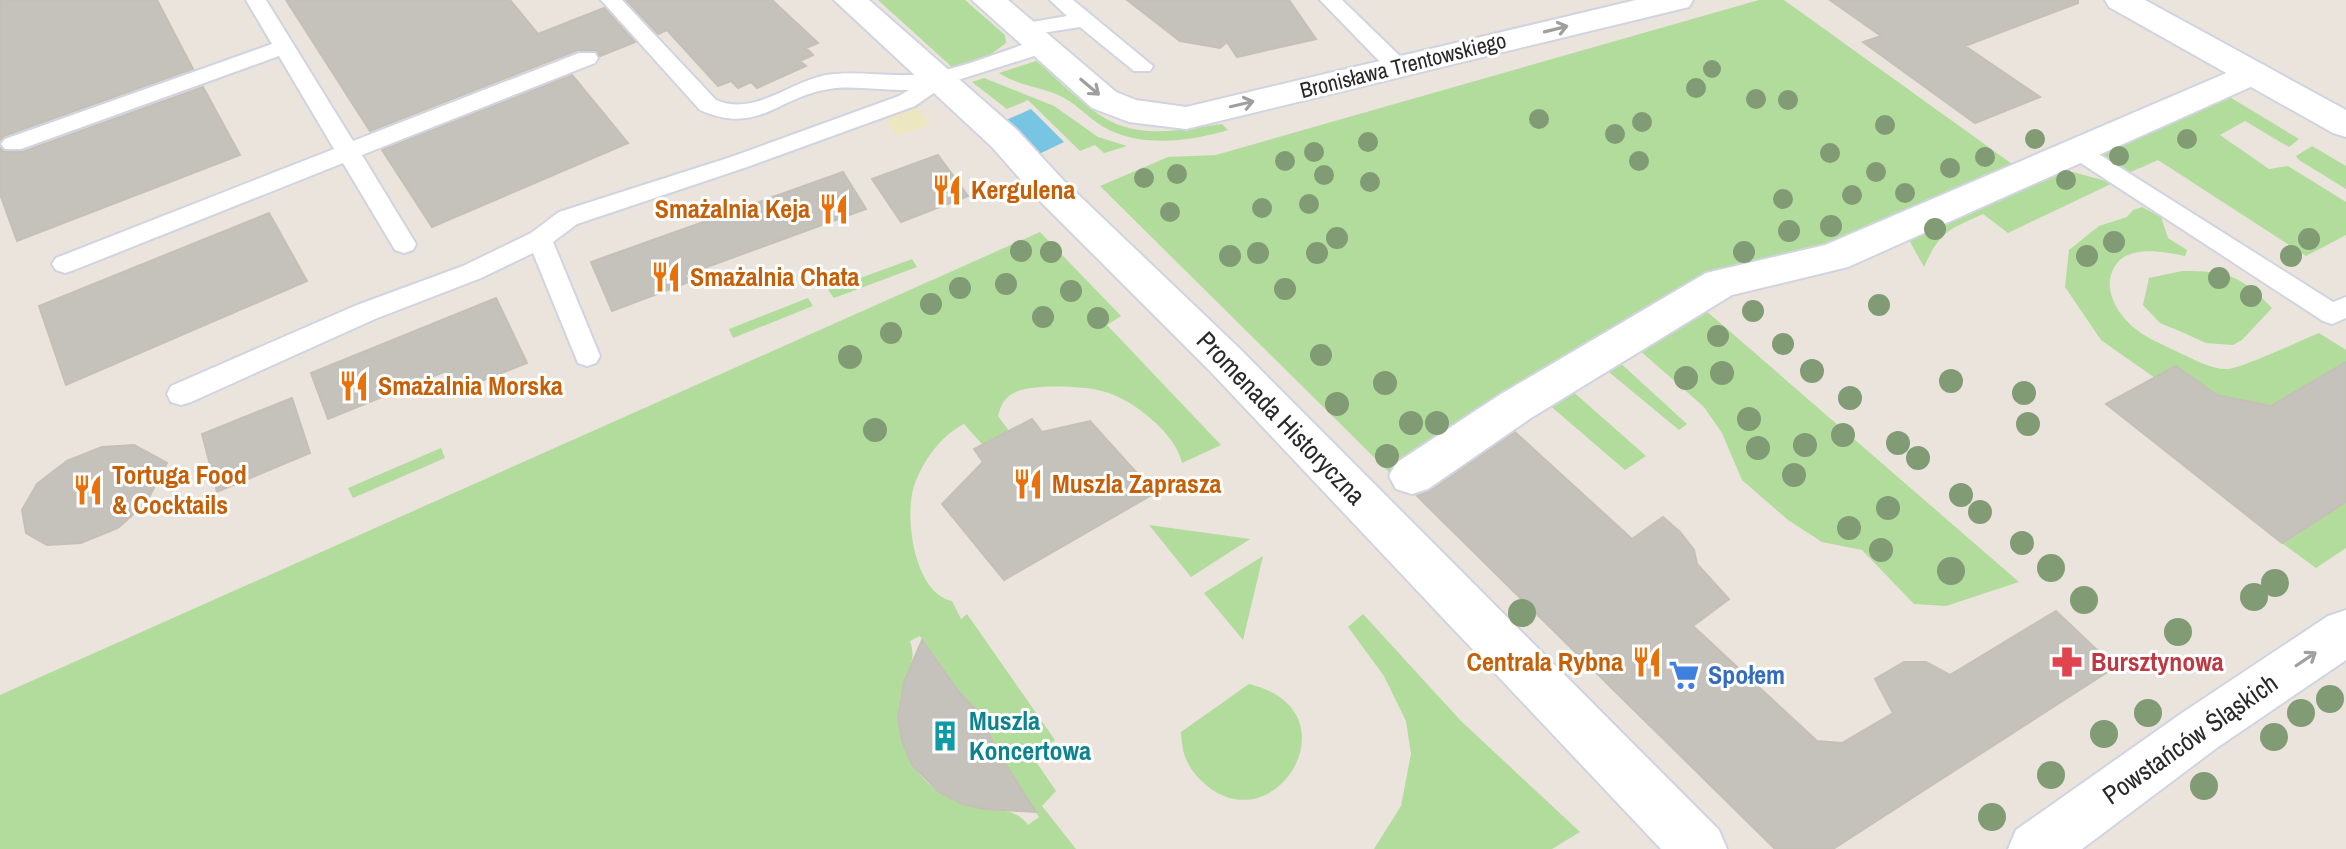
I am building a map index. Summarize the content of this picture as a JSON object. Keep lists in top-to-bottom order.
{
  "streets": {
    "street": ["Bronisława Trentowskiego", "Promenada Historyczna", "Powstańców Śląskich"]
  },
  "one_way": ["Powstańców Śląskich"],
  "places": {
    "restaurant": [
      "Kergulena",
      "Smażalnia Keja",
      "Smażalnia Chata",
      "Smażalnia Morska",
      "Muszla Zaprasza",
      "Tortuga Food & Cocktails",
      "Centrala Rybna"
    ],
    "pharmacy": ["Bursztynowa"],
    "supermarket": ["Społem"],
    "building": ["Muszla Koncertowa"]
  }
}
